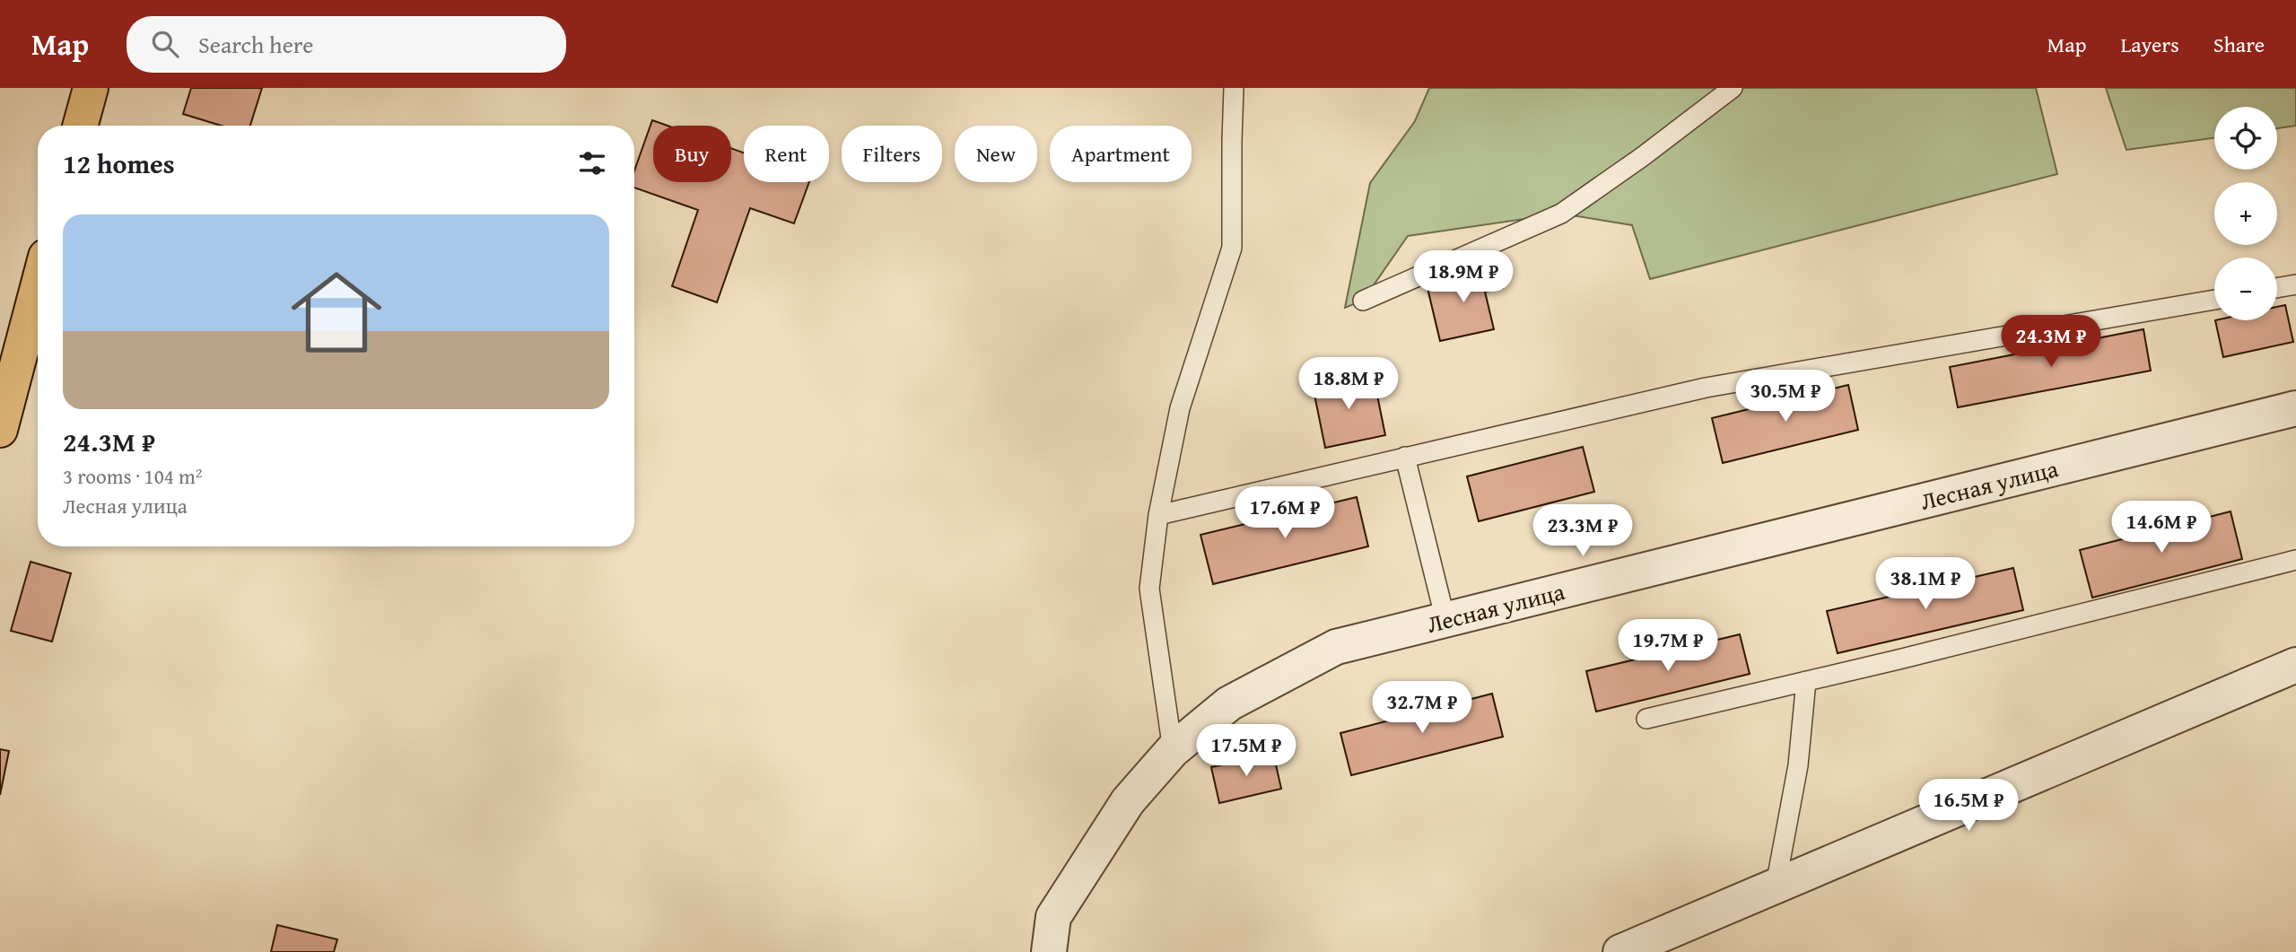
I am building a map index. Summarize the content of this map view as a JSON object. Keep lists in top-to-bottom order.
{
  "streets": {
    "street": ["Лесная улица"]
  },
  "page": {
    "header": "Map",
    "search": "Search here",
    "nav": ["Map", "Layers", "Share"],
    "map_buttons": ["+", "−"],
    "chip": [
      "Buy",
      "Rent",
      "Filters",
      "New",
      "Apartment"
    ],
    "heading": "12 homes",
    "list": [
      {
        "name": "24.3M ₽",
        "note": "3 rooms · 104 m² · Лесная улица"
      }
    ],
    "price": [
      "18.9M ₽",
      "24.3M ₽",
      "18.8M ₽",
      "30.5M ₽",
      "17.6M ₽",
      "14.6M ₽",
      "23.3M ₽",
      "38.1M ₽",
      "19.7M ₽",
      "32.7M ₽",
      "17.5M ₽",
      "16.5M ₽"
    ]
  }
}
